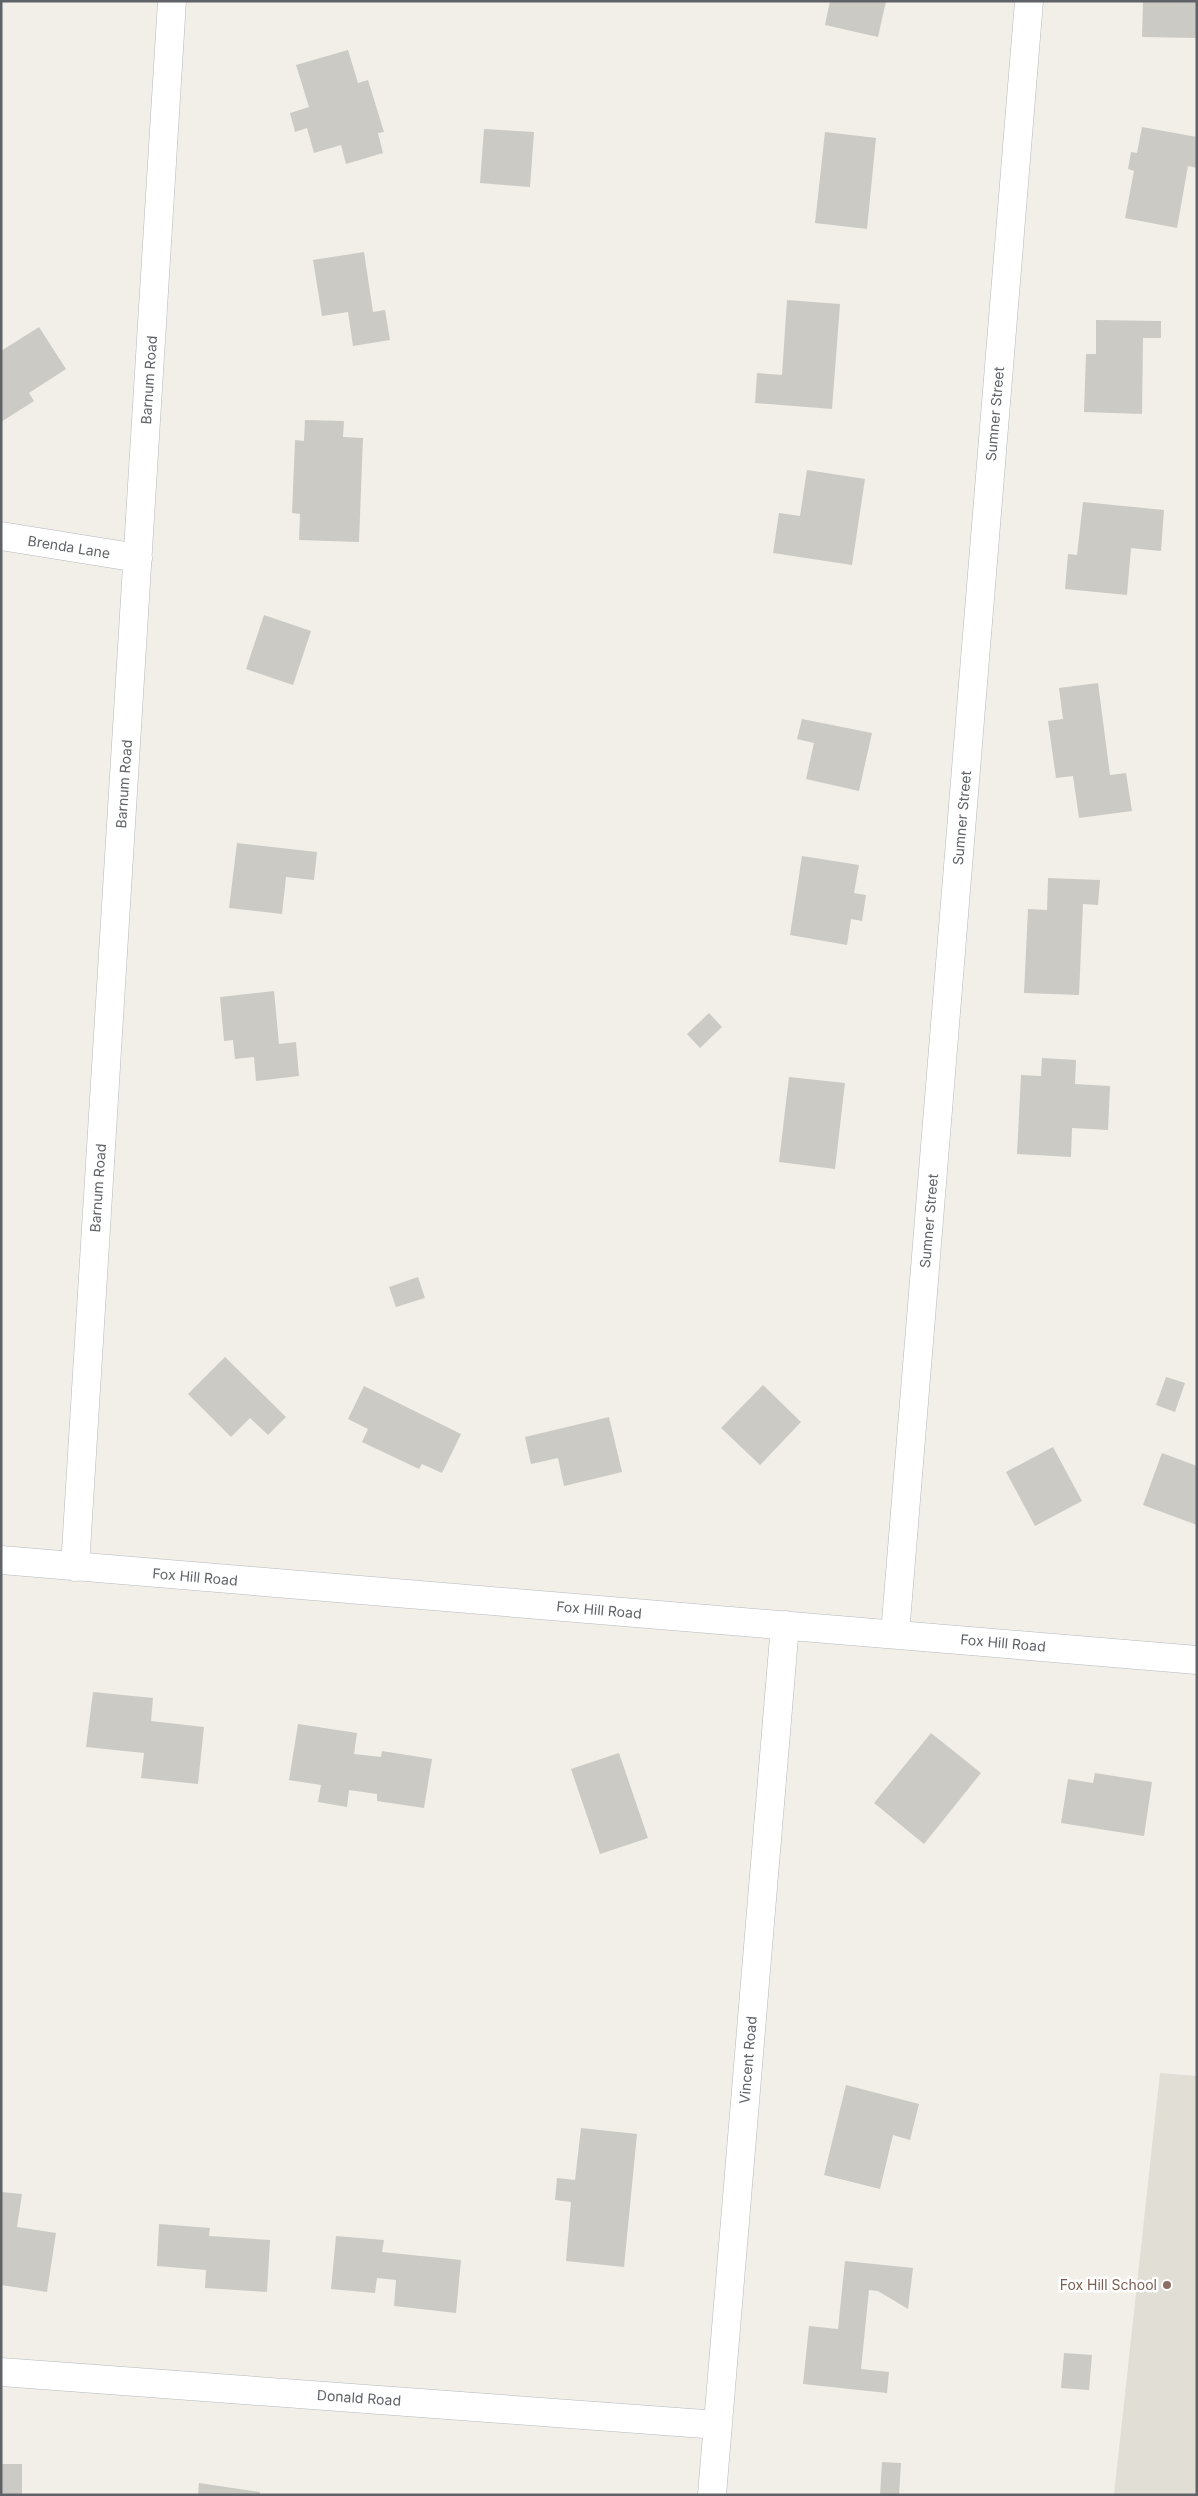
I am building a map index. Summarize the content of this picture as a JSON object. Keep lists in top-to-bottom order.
{
  "streets": {
    "street": [
      "Barnum Road",
      "Sumner Street",
      "Brenda Lane",
      "Fox Hill Road",
      "Vincent Road",
      "Donald Road"
    ]
  },
  "crossings": [
    ["Barnum Road", "Brenda Lane"],
    ["Barnum Road", "Fox Hill Road"],
    ["Sumner Street", "Fox Hill Road"],
    ["Fox Hill Road", "Vincent Road"],
    ["Vincent Road", "Donald Road"]
  ],
  "places": ["Fox Hill School"]
}
